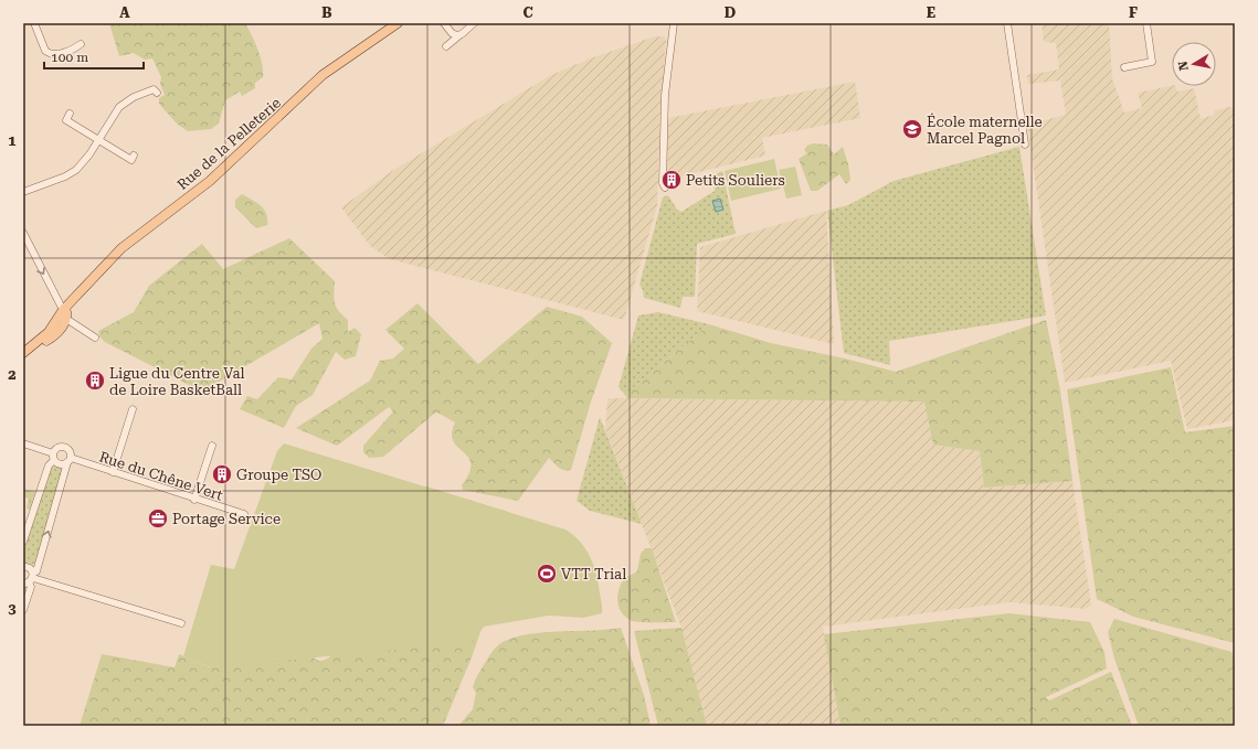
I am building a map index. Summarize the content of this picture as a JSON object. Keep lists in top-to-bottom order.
{
  "streets": {
    "main road": ["Rue de la Pelleterie"],
    "street": ["Rue du Chêne Vert"]
  },
  "places": {
    "school or university": ["École maternelle Marcel Pagnol"],
    "building": ["Petits Souliers", "Ligue du Centre Val de Loire BasketBall", "Groupe TSO"],
    "office": ["Portage Service"],
    "sports": ["VTT Trial"]
  },
  "scale_bar": "100 m",
  "north": "left",
  "grid": {
    "columns": [
      "A",
      "B",
      "C",
      "D",
      "E",
      "F"
    ],
    "rows": ["1", "2", "3"]
  }
}
